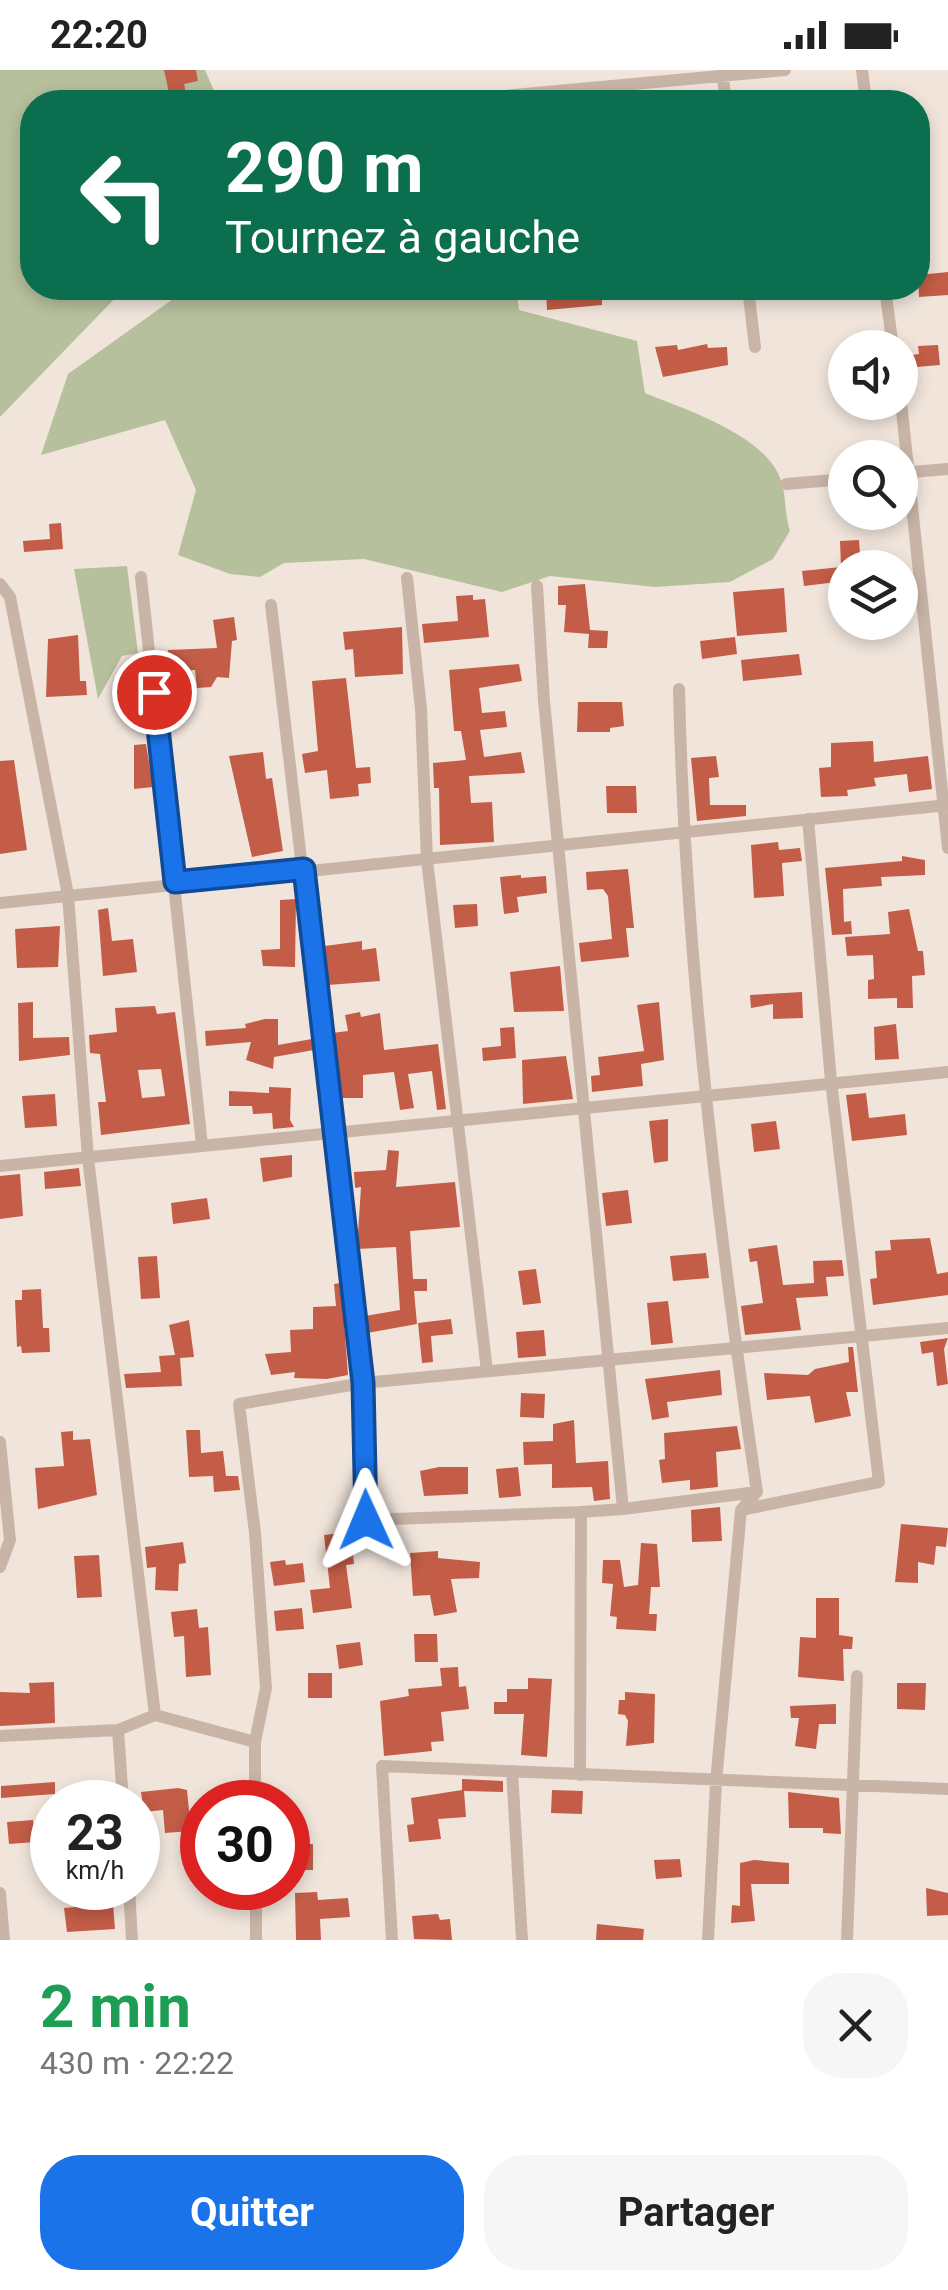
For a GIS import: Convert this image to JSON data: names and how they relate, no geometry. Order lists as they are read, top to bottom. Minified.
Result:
{"page":{"status":"22:20","turn":["290 m","Tournez à gauche"],"speed":"23 km/h","limit":"30","heading":["2 min","430 m · 22:22"],"buttons":["Quitter","Partager"]}}
